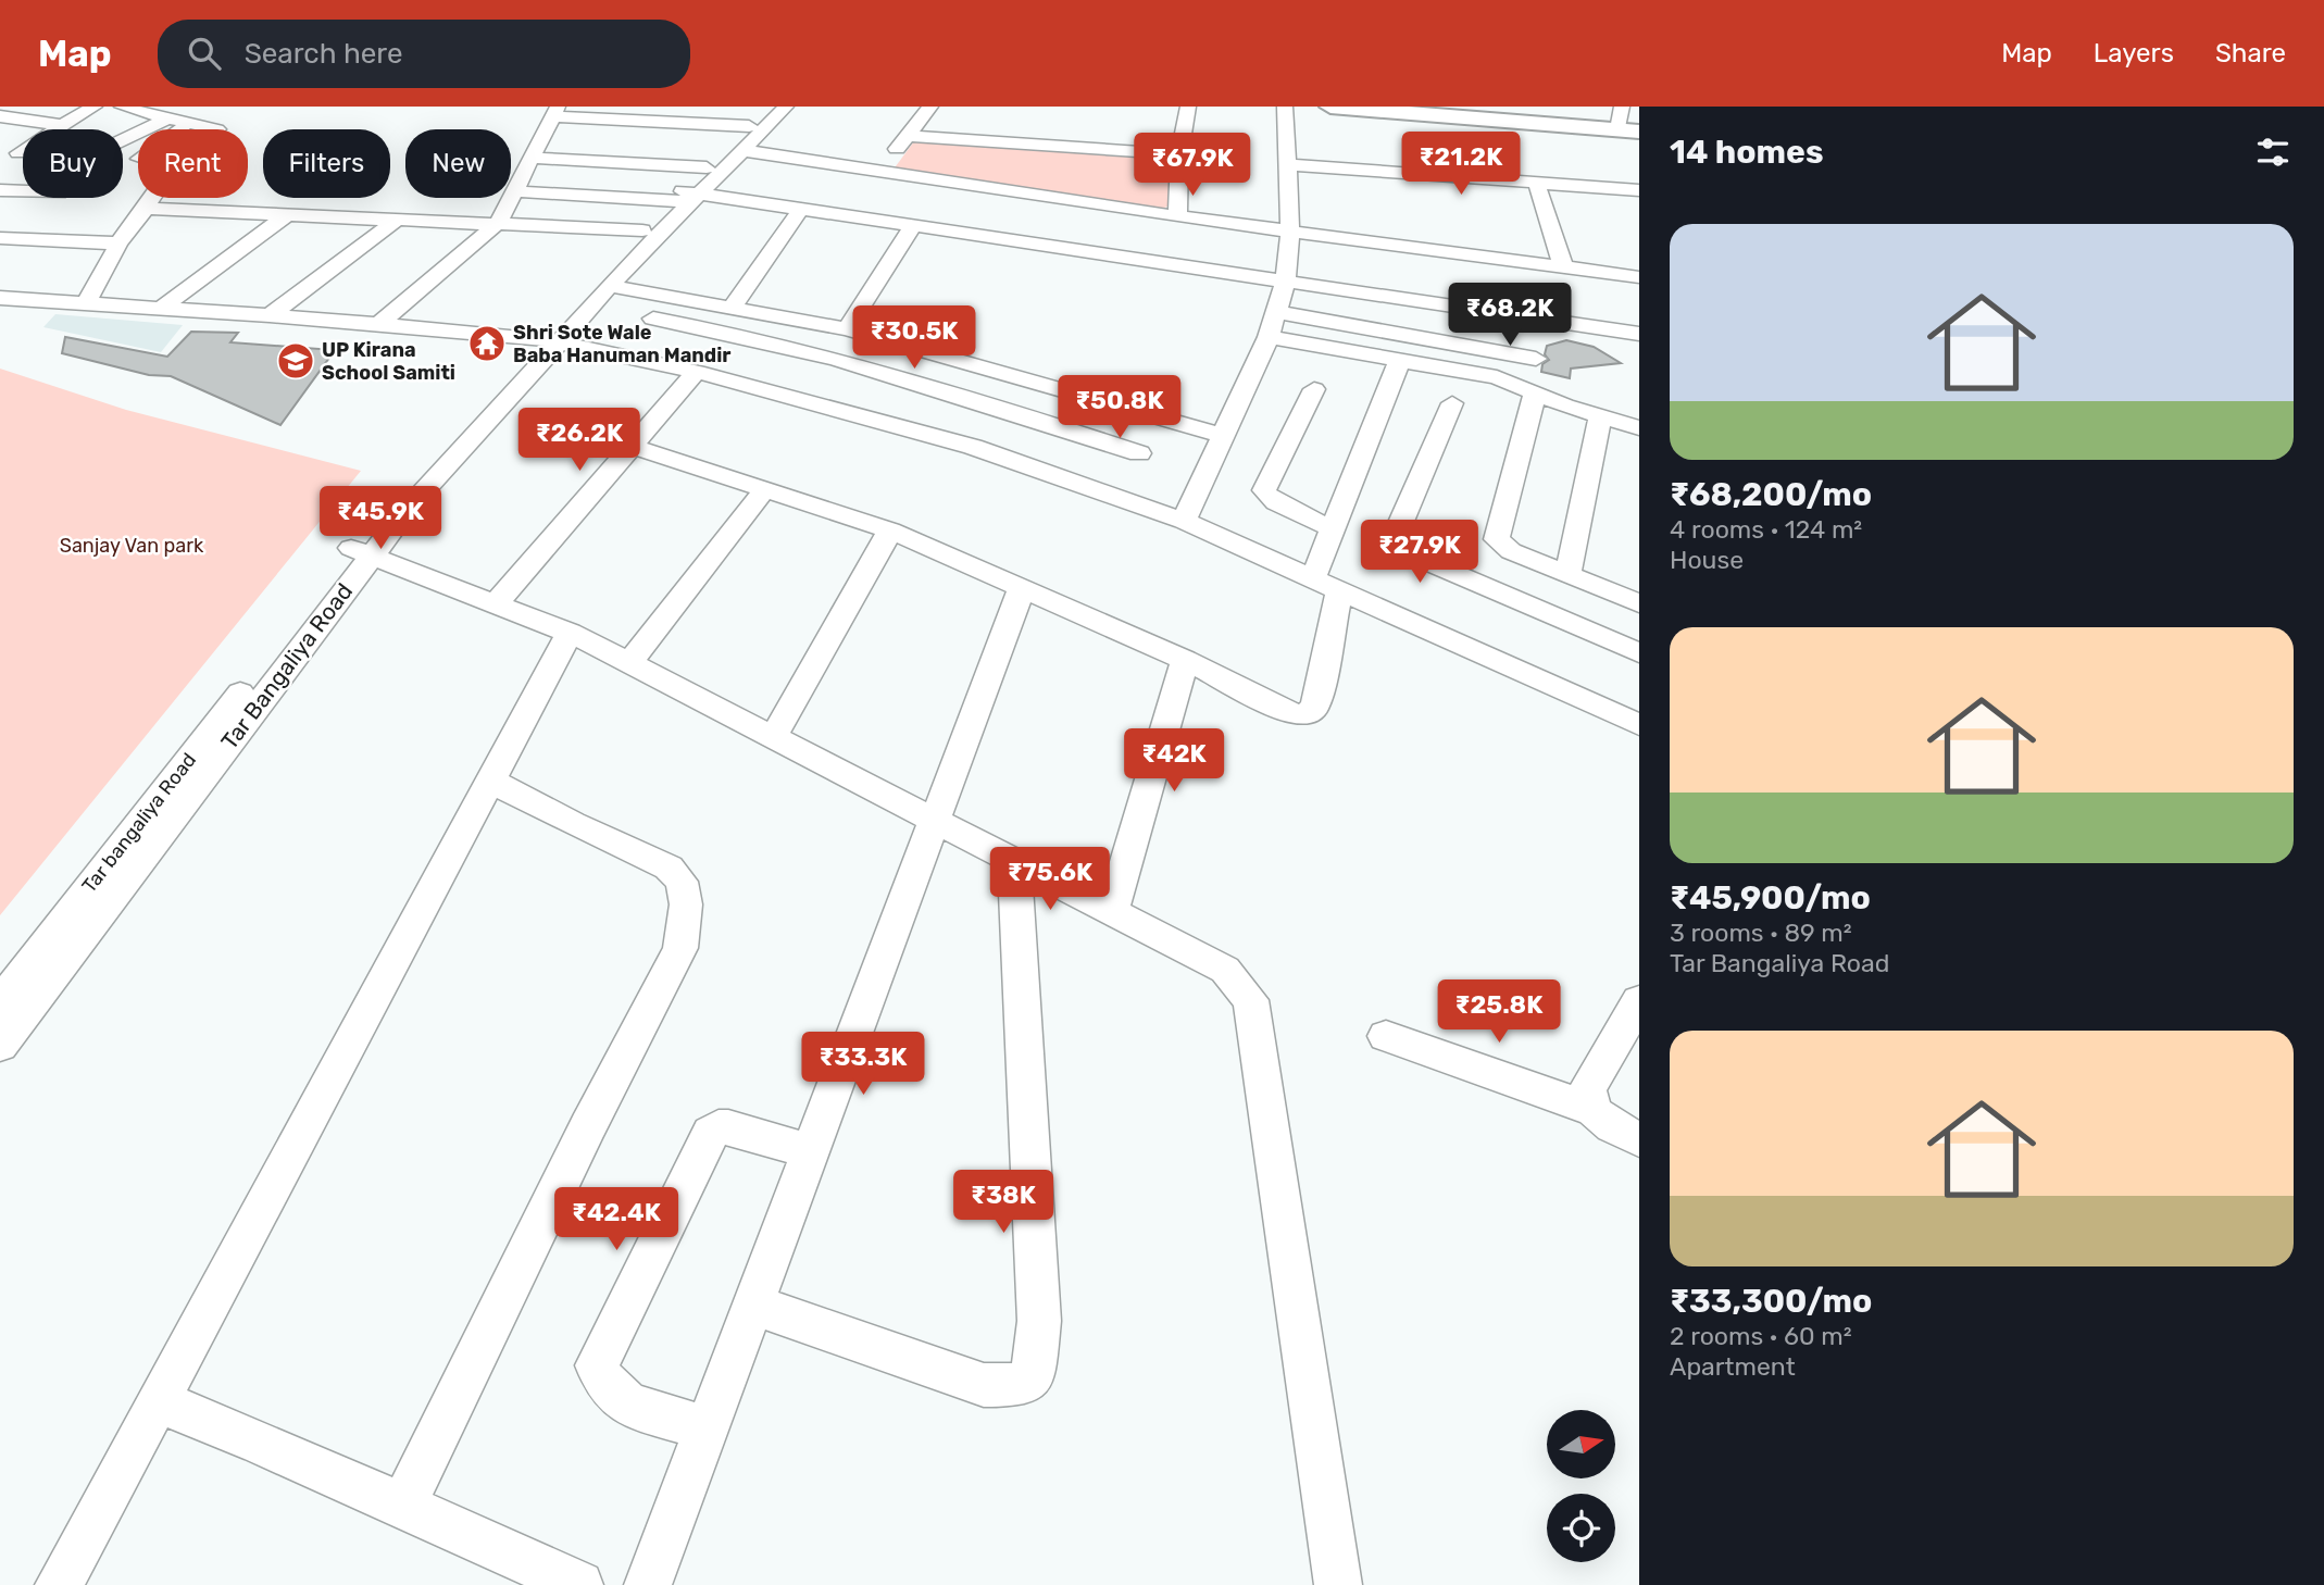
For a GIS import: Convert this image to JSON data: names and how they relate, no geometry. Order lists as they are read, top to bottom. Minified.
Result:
{"streets":{"street":["Tar Bangaliya Road"]},"parks":["Sanjay Van park"],"places":{"temple":["Shri Sote Wale Baba Hanuman Mandir"],"school or university":["UP Kirana School Samiti"]},"north":"right","page":{"header":"Map","search":"Search here","nav":["Map","Layers","Share"],"heading":"14 homes","chip":["Buy","Rent","Filters","New"],"price":["₹21.2K","₹67.9K","₹68.2K","₹30.5K","₹50.8K","₹26.2K","₹45.9K","₹27.9K","₹42K","₹75.6K","₹25.8K","₹33.3K","₹38K","₹42.4K"],"list":[{"name":"₹68,200/mo","note":"4 rooms · 124 m² · House"},{"name":"₹45,900/mo","note":"3 rooms · 89 m² · Tar Bangaliya Road"},{"name":"₹33,300/mo","note":"2 rooms · 60 m² · Apartment"}]}}
